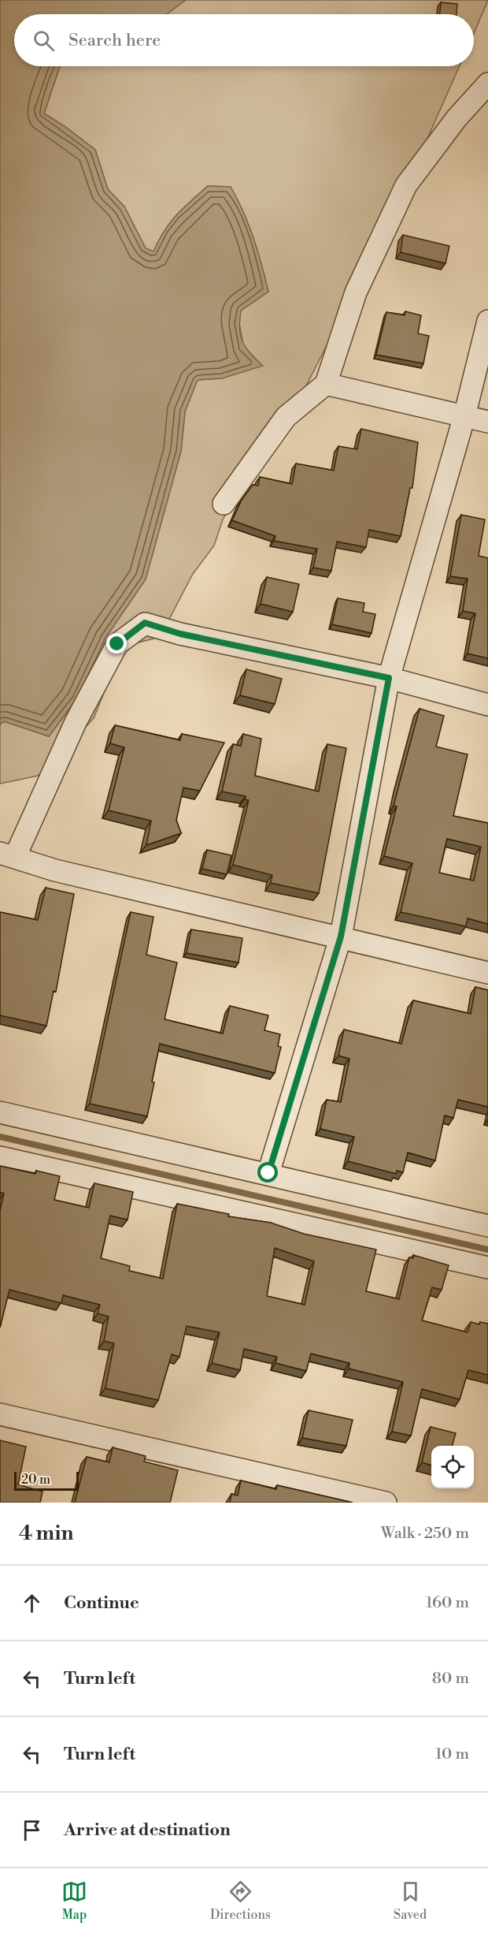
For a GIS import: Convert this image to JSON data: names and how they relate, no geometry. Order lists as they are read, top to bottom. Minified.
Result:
{"scale_bar":"20 m","page":{"search":"Search here","scale":"20 m","heading":["4 min","Walk · 250 m"],"list":[["Continue","160 m"],["Turn left","80 m"],["Turn left","10 m"],"Arrive at destination"],"nav":["Map","Directions","Saved"]}}
